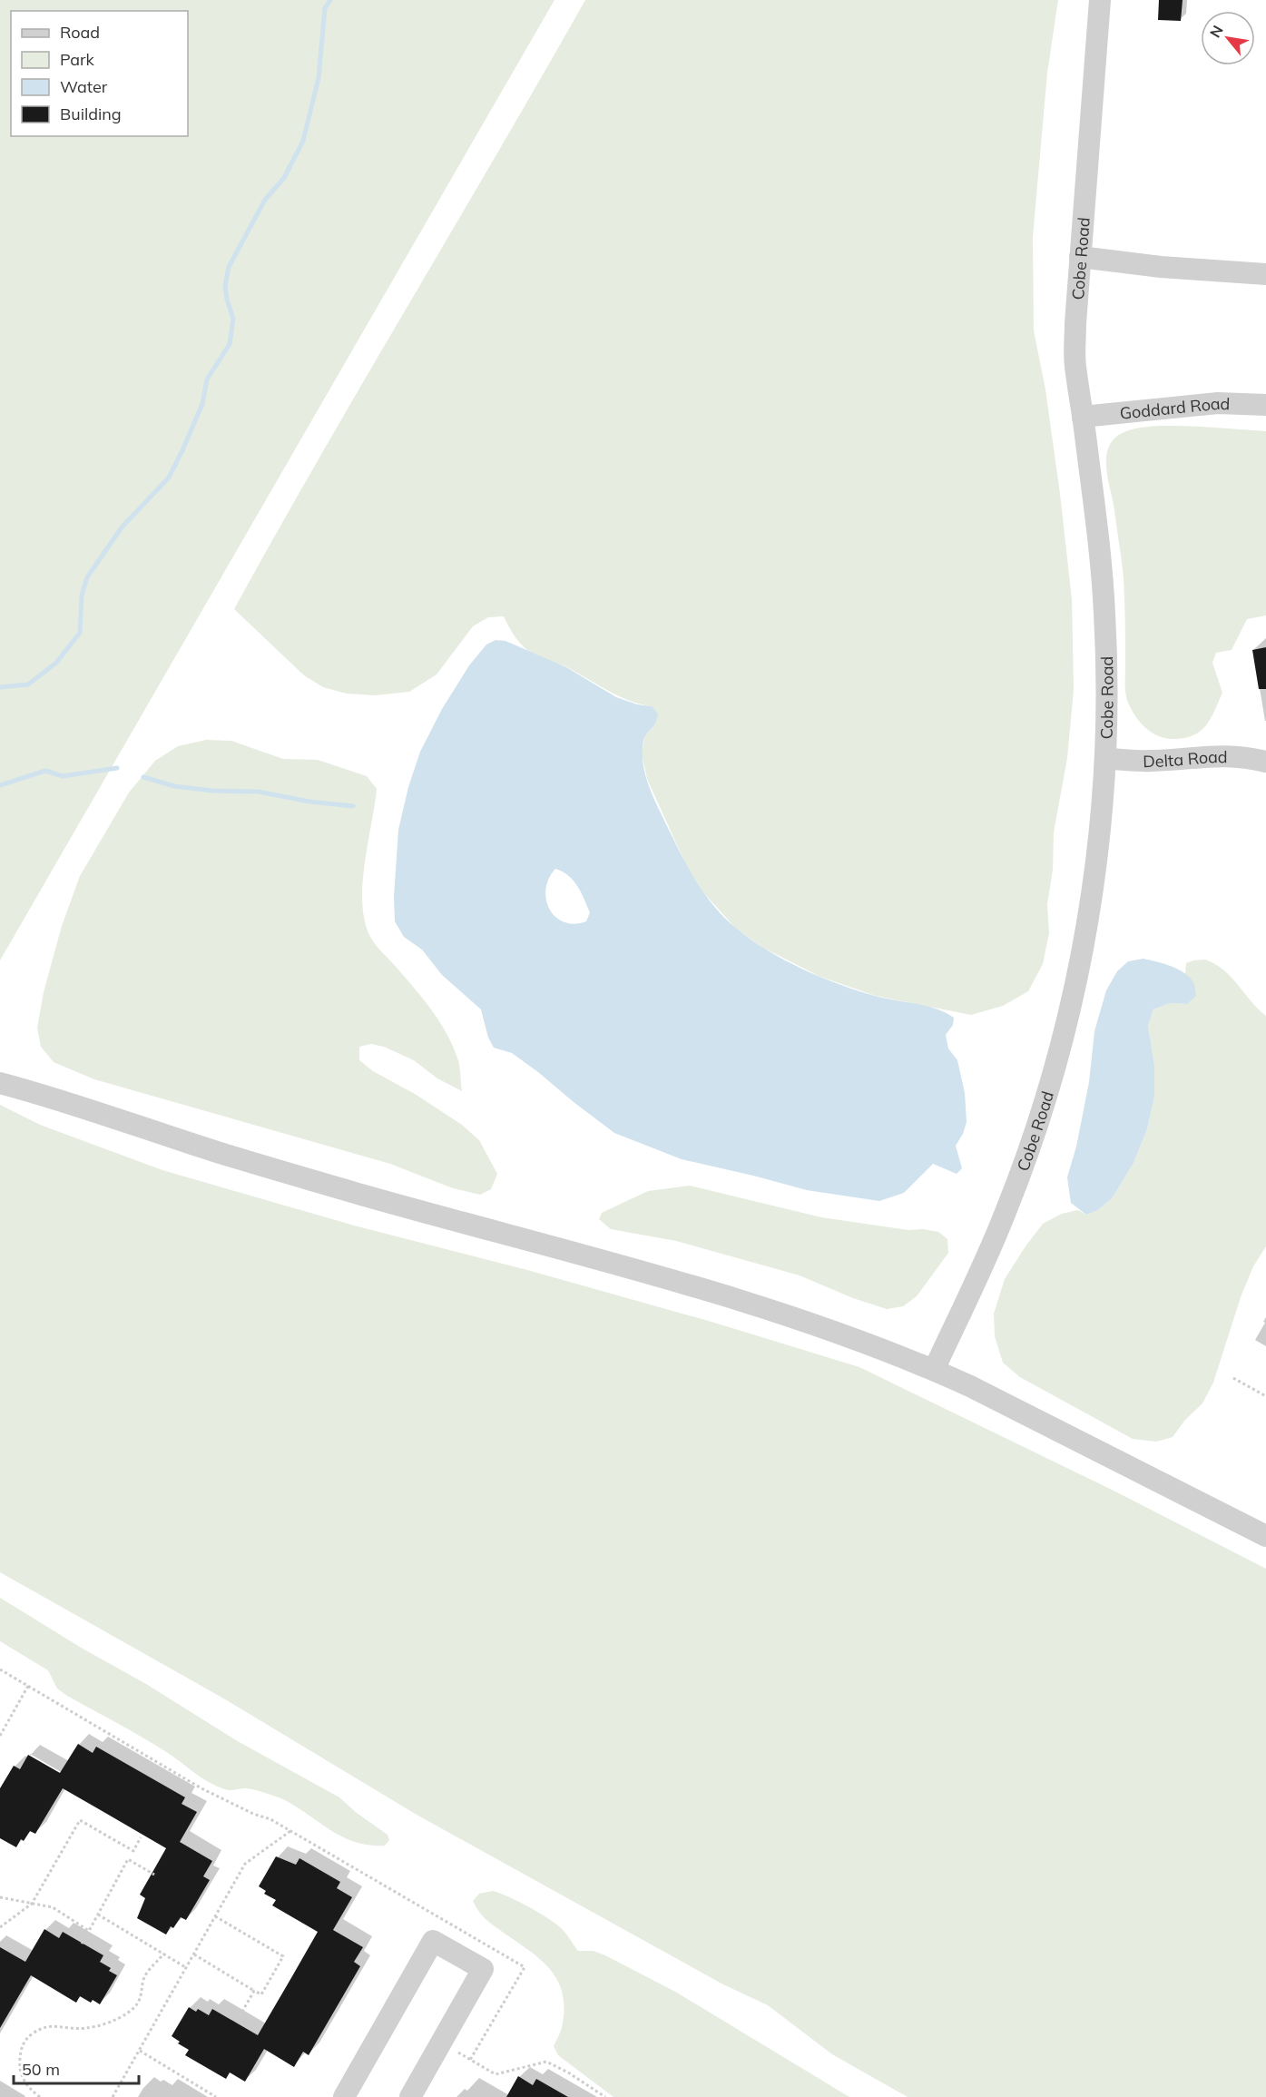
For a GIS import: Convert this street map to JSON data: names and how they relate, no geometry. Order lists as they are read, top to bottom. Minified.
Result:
{"streets":{"street":["Cobe Road","Goddard Road","Delta Road"]},"crossings":[["Cobe Road","Goddard Road"],["Cobe Road","Delta Road"]],"legend":["Road","Park","Water","Building"],"scale_bar":"50 m","north":"top left"}
